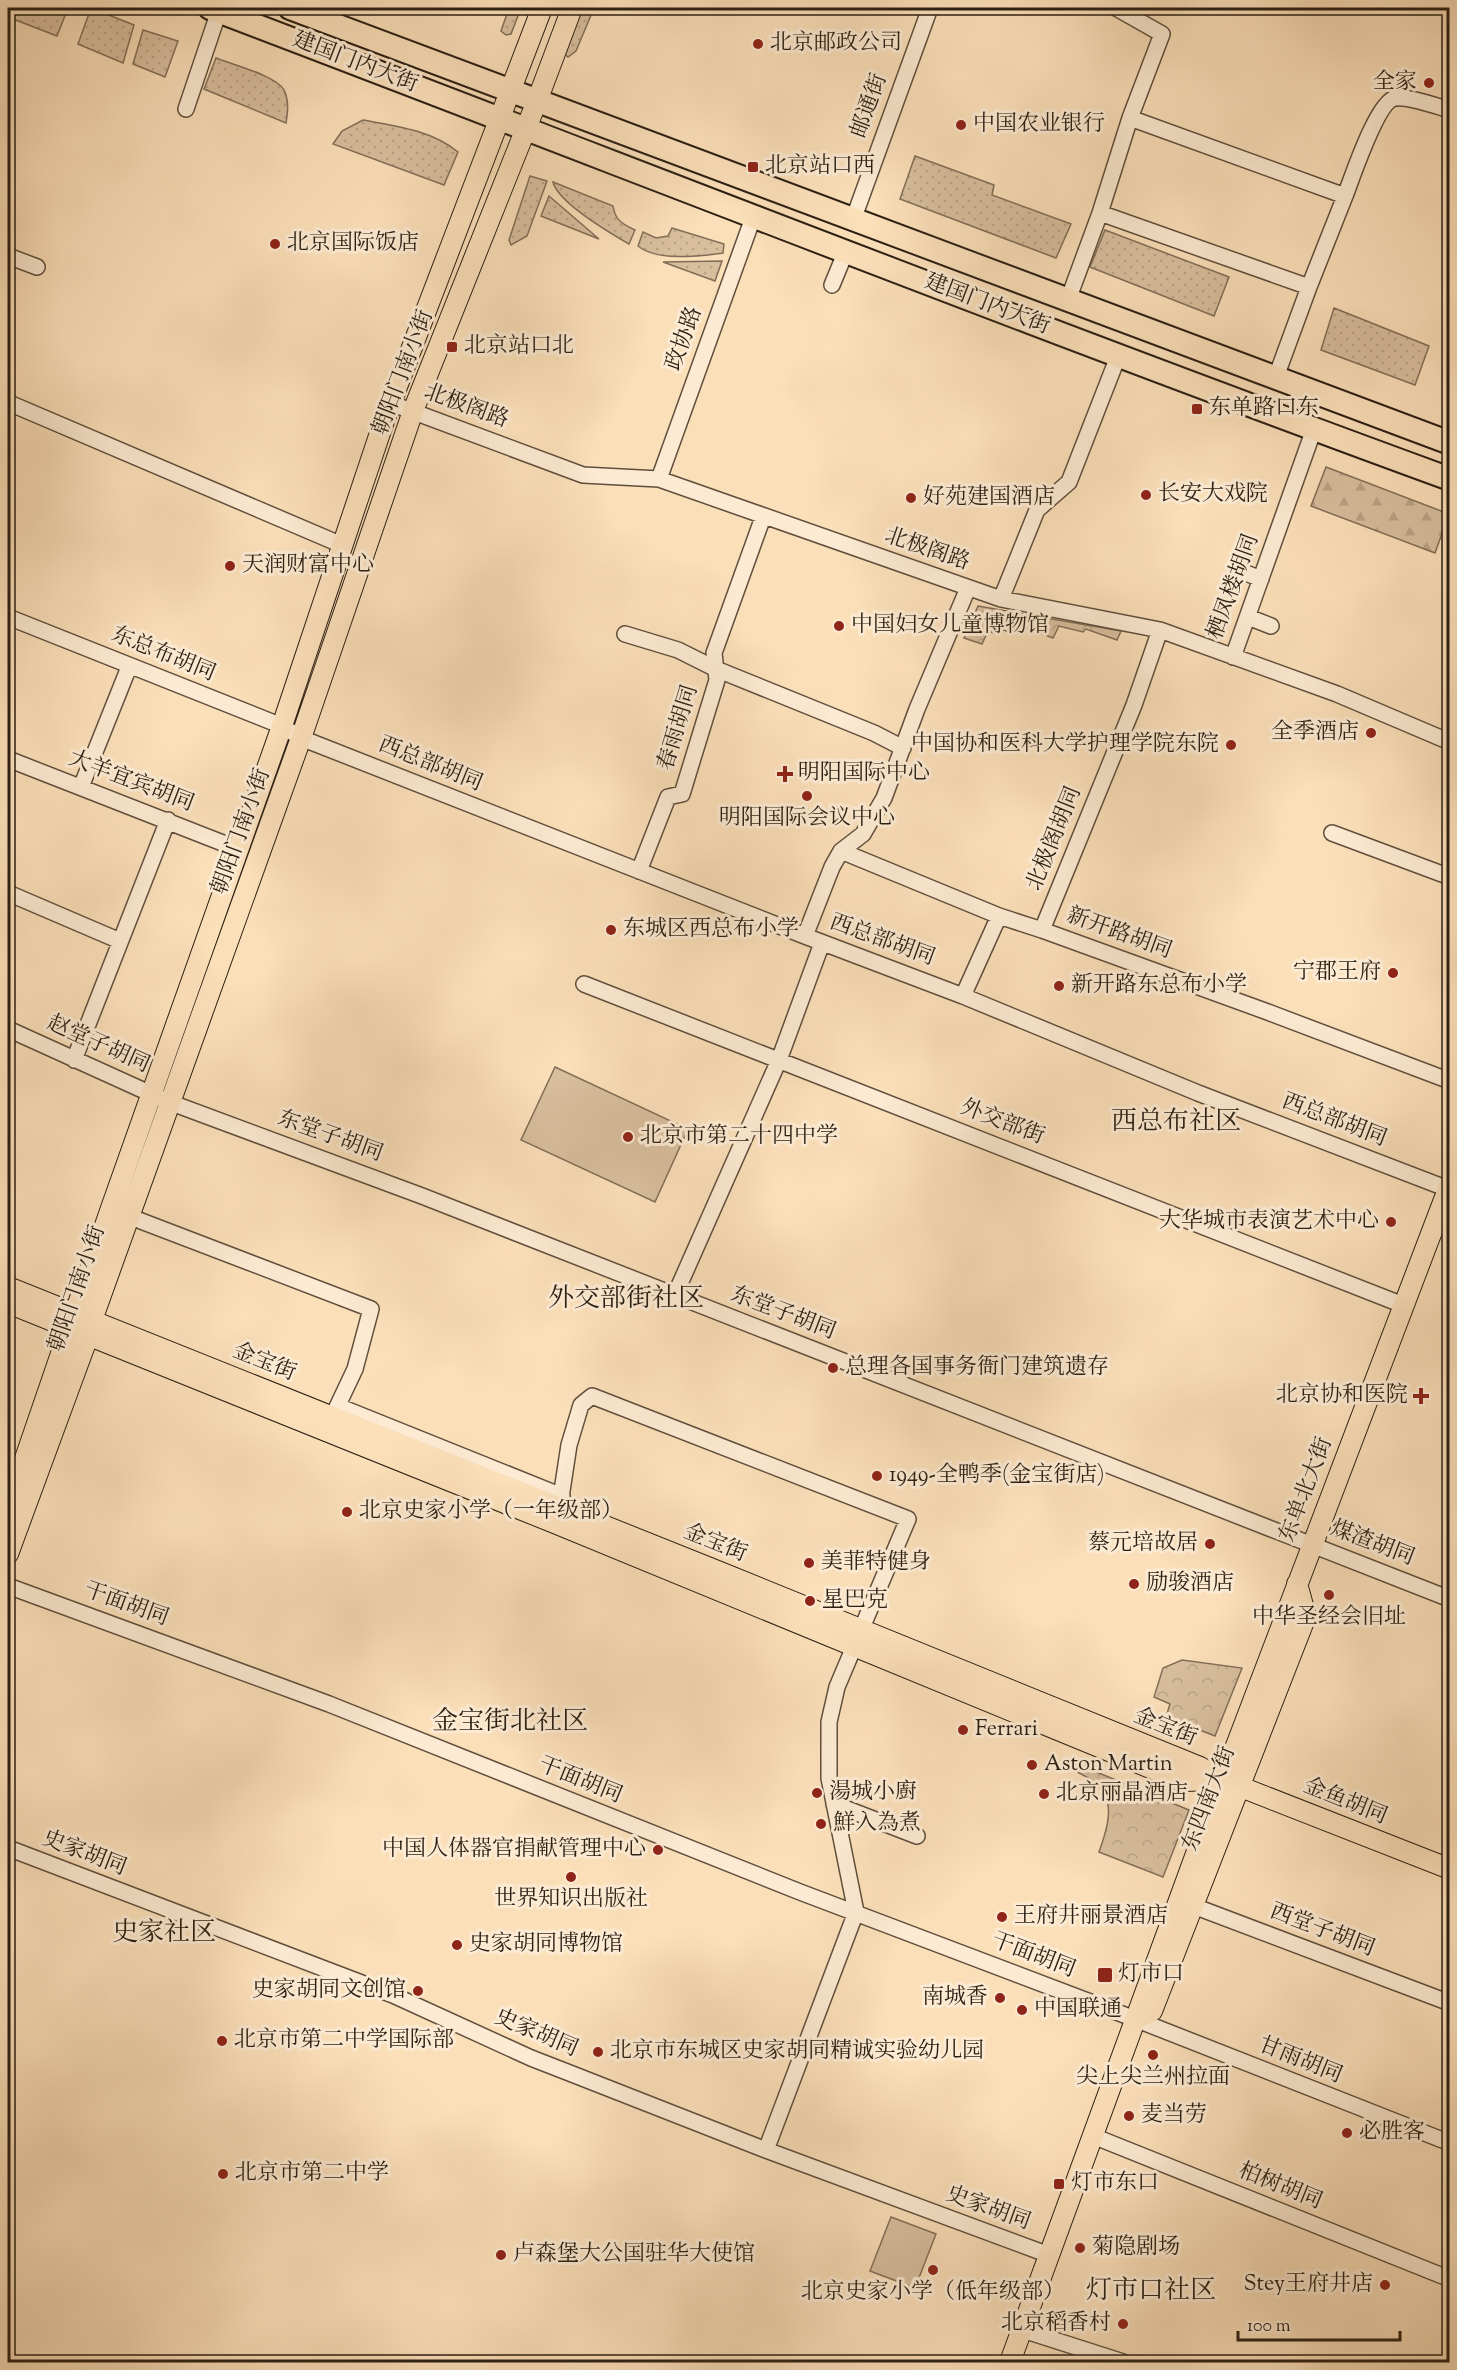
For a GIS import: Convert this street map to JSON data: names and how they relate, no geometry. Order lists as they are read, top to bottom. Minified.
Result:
{"streets":{"highway":["建国门内大街"],"main road":["朝阳门南小街","金宝街","东单北大街","东四南大街","金鱼胡同"],"street":["邮通街","政协路","北极阁路","栖凤楼胡同","东总布胡同","春雨胡同","西总部胡同","大羊宜宾胡同","北极阁胡同","新开路胡同","赵堂子胡同","外交部街","东堂子胡同","煤渣胡同","干面胡同","史家胡同","西堂子胡同","甘雨胡同","柏树胡同"]},"crossings":[["建国门内大街","邮通街"],["建国门内大街","政协路"],["建国门内大街","朝阳门南小街"],["建国门内大街","栖凤楼胡同"],["政协路","北极阁路"],["朝阳门南小街","北极阁路"],["朝阳门南小街","东总布胡同"],["朝阳门南小街","西总部胡同"],["朝阳门南小街","大羊宜宾胡同"],["朝阳门南小街","赵堂子胡同"],["朝阳门南小街","东堂子胡同"],["朝阳门南小街","金宝街"],["北极阁路","栖凤楼胡同"],["北极阁路","春雨胡同"],["北极阁路","北极阁胡同"],["东总布胡同","西总部胡同"],["春雨胡同","西总部胡同"],["西总部胡同","东单北大街"],["北极阁胡同","新开路胡同"],["赵堂子胡同","东堂子胡同"],["外交部街","东单北大街"],["东堂子胡同","东单北大街"],["东堂子胡同","煤渣胡同"],["金宝街","东单北大街"],["金宝街","东四南大街"],["金宝街","金鱼胡同"],["东单北大街","煤渣胡同"],["东单北大街","东四南大街"],["东单北大街","金鱼胡同"],["干面胡同","东四南大街"],["干面胡同","甘雨胡同"],["东四南大街","金鱼胡同"],["东四南大街","史家胡同"],["东四南大街","西堂子胡同"],["东四南大街","甘雨胡同"],["东四南大街","柏树胡同"]],"districts":["西总布社区","外交部街社区","金宝街北社区","史家社区","灯市口社区"],"places":{"other":["北京邮政公司","全家","中国农业银行","北京国际饭店","长安大戏院","好苑建国酒店","天润财富中心","中国妇女儿童博物馆","全季酒店","中国协和医科大学护理学院东院","明阳国际会议中心","东城区西总布小学","宁郡王府","新开路东总布小学","北京市第二十四中学","大华城市表演艺术中心","总理各国事务衙门建筑遗存","1949-全鸭季(金宝街店)","北京史家小学（一年级部）","蔡元培故居","美菲特健身","励骏酒店","中华圣经会旧址","星巴克","Ferrari","Aston Martin","湯城小廚","北京丽晶酒店","鮮入為煮","中国人体器官捐献管理中心","世界知识出版社","王府井丽景酒店","史家胡同博物馆","史家胡同文创馆","南城香","中国联通","北京市第二中学国际部","北京市东城区史家胡同精诚实验幼儿园","尖上尖兰州拉面","麦当劳","必胜客","北京市第二中学","菊隐剧场","卢森堡大公国驻华大使馆","北京史家小学（低年级部）","Stey王府井店","北京稻香村"],"transit":["北京站口西","北京站口北","东单路口东","灯市口","灯市东口"],"health":["明阳国际中心","北京协和医院"]},"scale_bar":"100 m"}
